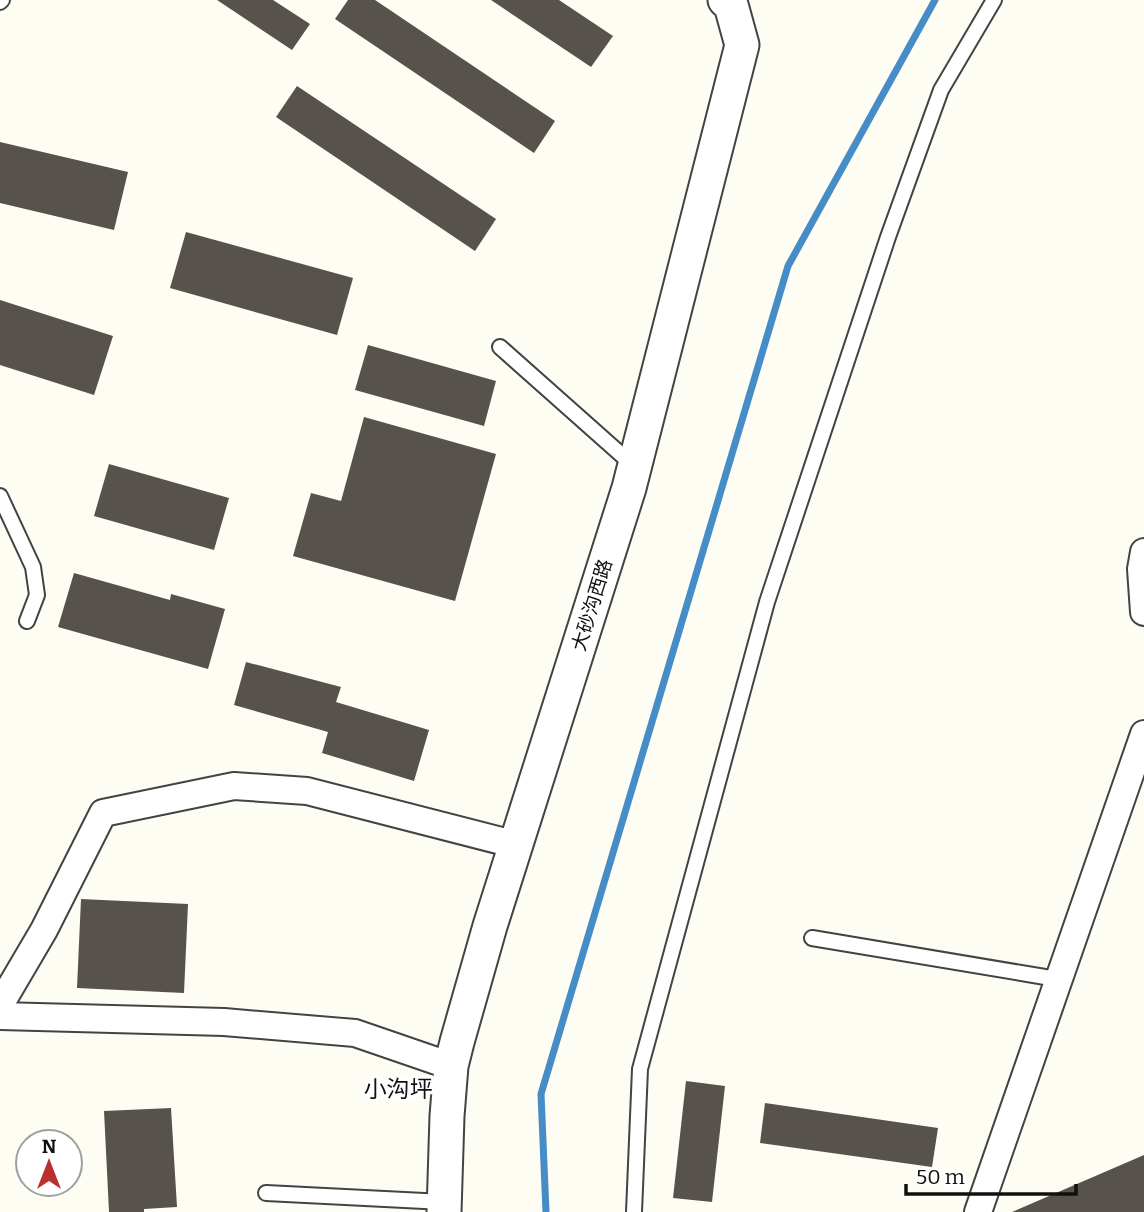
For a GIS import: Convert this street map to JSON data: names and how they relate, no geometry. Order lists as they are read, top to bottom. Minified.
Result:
{"streets":{"street":["大砂沟西路"]},"districts":["小沟坪"],"scale_bar":"50 m","north":"top"}
